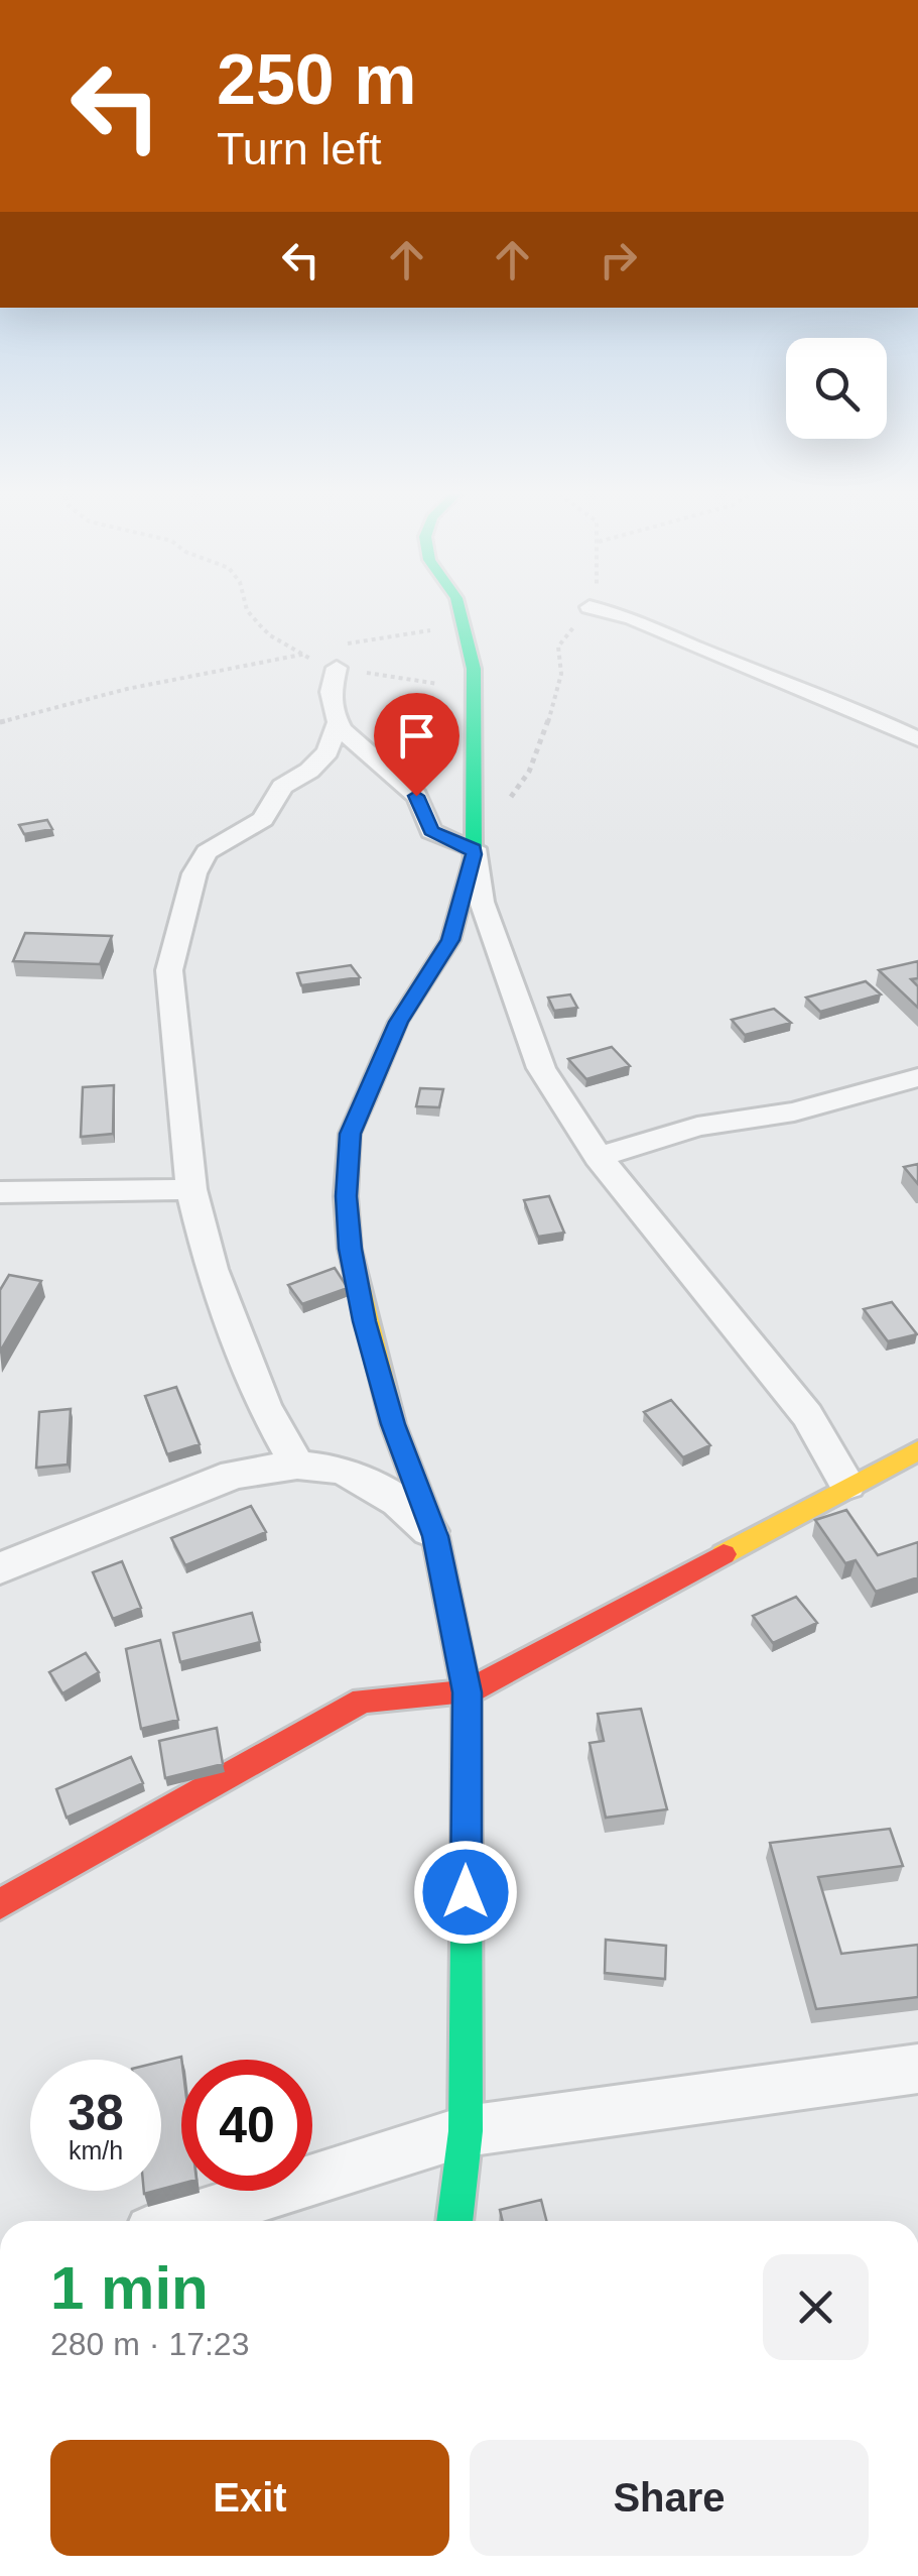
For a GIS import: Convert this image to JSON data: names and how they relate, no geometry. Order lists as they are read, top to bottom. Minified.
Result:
{"page":{"turn":["250 m","Turn left"],"speed":"38 km/h","limit":"40","heading":["1 min","280 m · 17:23"],"buttons":["Exit","Share"]}}
